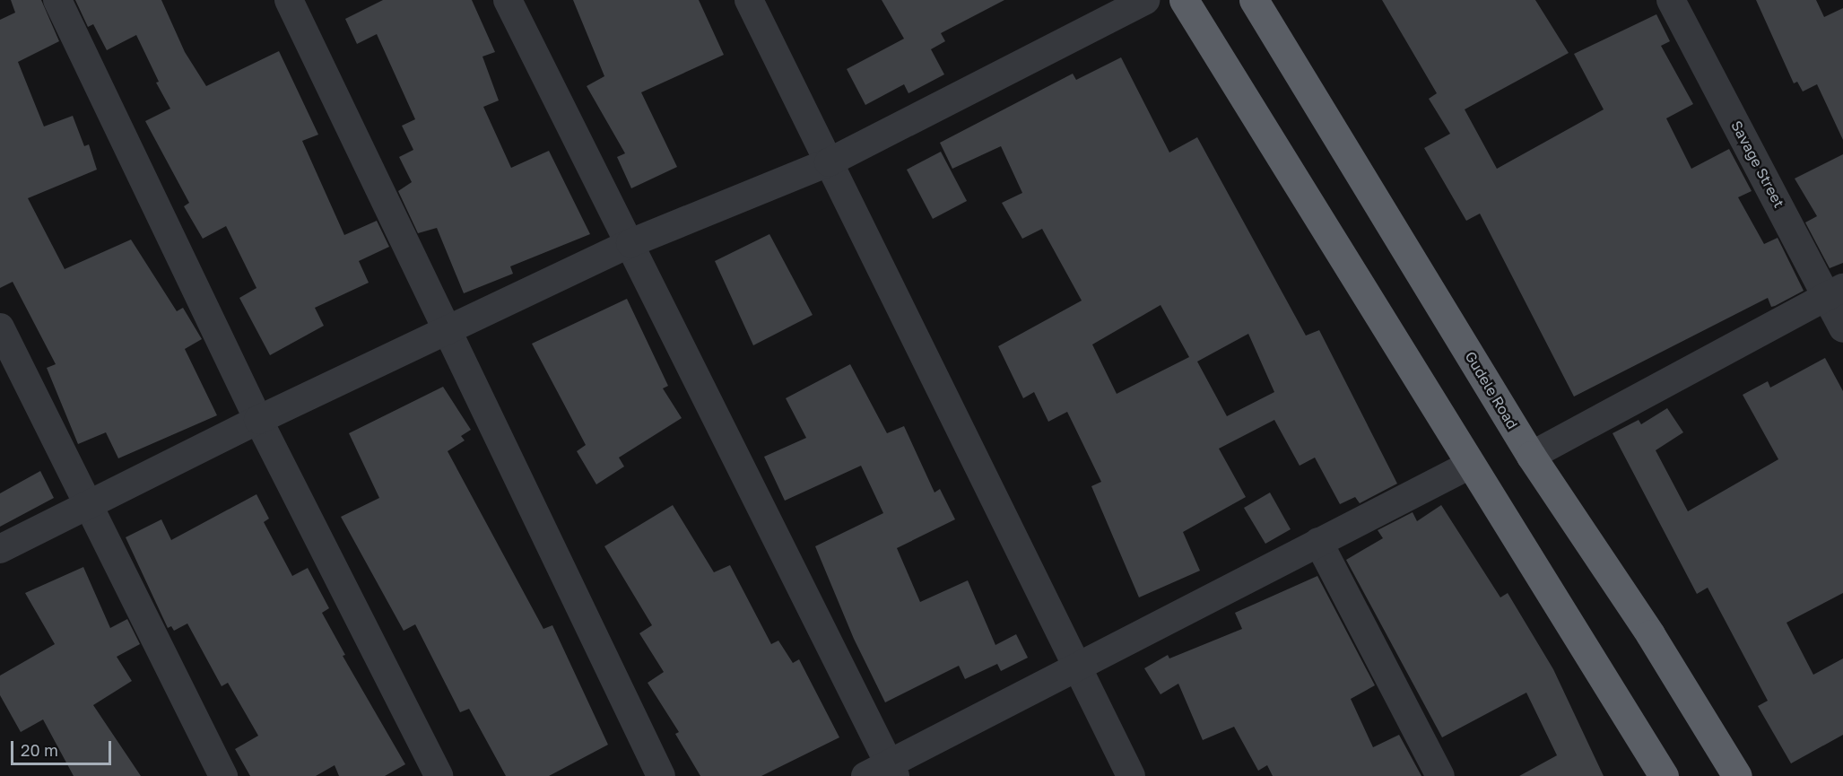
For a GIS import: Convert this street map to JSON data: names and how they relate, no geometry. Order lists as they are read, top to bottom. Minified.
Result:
{"streets":{"highway":["Gudele Road"],"street":["Savage Street"]},"scale_bar":"20 m"}
